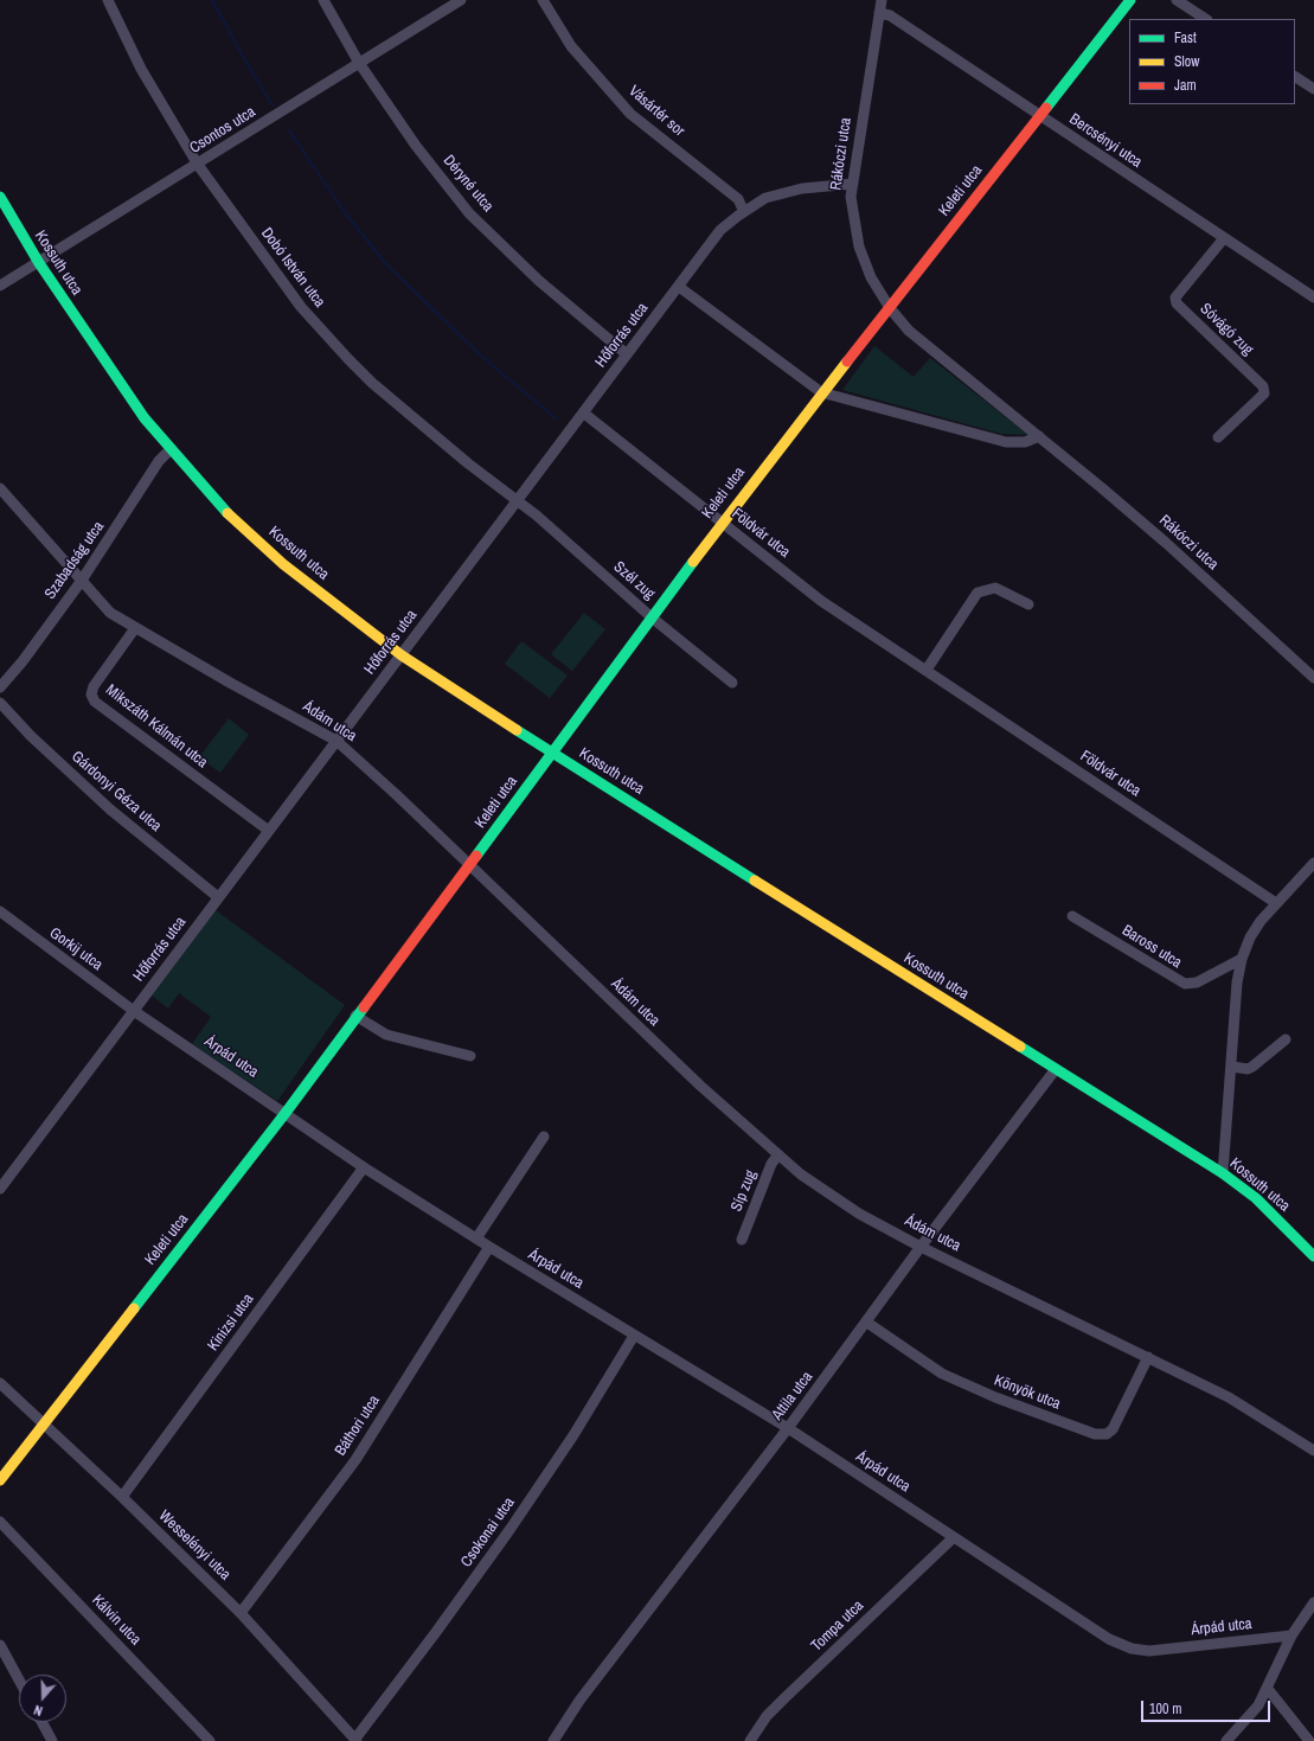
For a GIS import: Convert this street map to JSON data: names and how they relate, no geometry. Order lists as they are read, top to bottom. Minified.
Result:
{"streets":{"street":["Vásártér sor","Csontos utca","Bercsényi utca","Rákóczi utca","Déryné utca","Keleti utca","Kossuth utca","Dobó István utca","Sóvágó zug","Hőforrás utca","Földvár utca","Szabadság utca","Szél zug","Ádám utca","Mikszáth Kálmán utca","Gárdonyi Géza utca","Baross utca","Gorkij utca","Árpád utca","Síp zug","Kinizsi utca","Könyök utca","Attila utca","Báthori utca","Csokonai utca","Wesselényi utca","Kálvin utca","Tompa utca"]},"crossings":[["Vásártér sor","Hőforrás utca"],["Csontos utca","Déryné utca"],["Csontos utca","Kossuth utca"],["Csontos utca","Dobó István utca"],["Bercsényi utca","Rákóczi utca"],["Bercsényi utca","Keleti utca"],["Bercsényi utca","Sóvágó zug"],["Rákóczi utca","Keleti utca"],["Rákóczi utca","Hőforrás utca"],["Déryné utca","Hőforrás utca"],["Keleti utca","Kossuth utca"],["Keleti utca","Földvár utca"],["Keleti utca","Szél zug"],["Keleti utca","Ádám utca"],["Keleti utca","Árpád utca"],["Keleti utca","Wesselényi utca"],["Kossuth utca","Hőforrás utca"],["Kossuth utca","Szabadság utca"],["Kossuth utca","Attila utca"],["Dobó István utca","Hőforrás utca"],["Dobó István utca","Szél zug"],["Hőforrás utca","Földvár utca"],["Hőforrás utca","Szél zug"],["Hőforrás utca","Ádám utca"],["Hőforrás utca","Mikszáth Kálmán utca"],["Hőforrás utca","Gárdonyi Géza utca"],["Hőforrás utca","Gorkij utca"],["Hőforrás utca","Árpád utca"],["Szabadság utca","Ádám utca"],["Ádám utca","Mikszáth Kálmán utca"],["Ádám utca","Síp zug"],["Ádám utca","Könyök utca"],["Ádám utca","Attila utca"],["Gorkij utca","Árpád utca"],["Árpád utca","Kinizsi utca"],["Árpád utca","Attila utca"],["Árpád utca","Báthori utca"],["Árpád utca","Csokonai utca"],["Árpád utca","Tompa utca"],["Kinizsi utca","Wesselényi utca"],["Könyök utca","Attila utca"],["Báthori utca","Wesselényi utca"],["Csokonai utca","Wesselényi utca"]],"legend":["Fast","Slow","Jam"],"scale_bar":"100 m","north":"bottom"}
